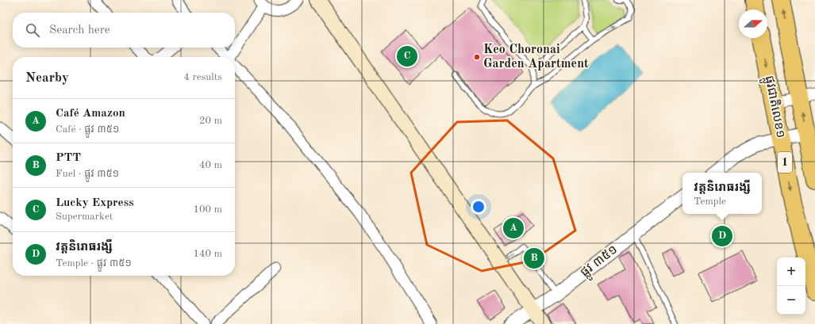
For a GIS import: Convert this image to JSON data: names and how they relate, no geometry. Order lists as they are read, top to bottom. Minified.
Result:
{"streets":{"highway":["ផ្លូវជាតិលេខ១","1"],"street":["ផ្លូវ ៣៥១"]},"places":["Keo Choronai Garden Apartment"],"north":"right","page":{"search":"Search here","pins":["C","A","D","B"],"heading":["Nearby","4 results"],"list":[{"mark":"A","name":"Café Amazon","note":"Café · ផ្លូវ ៣៥១","value":"20 m"},{"mark":"B","name":"PTT","note":"Fuel · ផ្លូវ ៣៥១","value":"40 m"},{"mark":"C","name":"Lucky Express","note":"Supermarket","value":"100 m"},{"mark":"D","name":"វត្តនិរោធរង្សី","note":"Temple · ផ្លូវ ៣៥១","value":"140 m"}],"popup":["វត្តនិរោធរង្សី","Temple"],"map_buttons":["+","−"]}}
